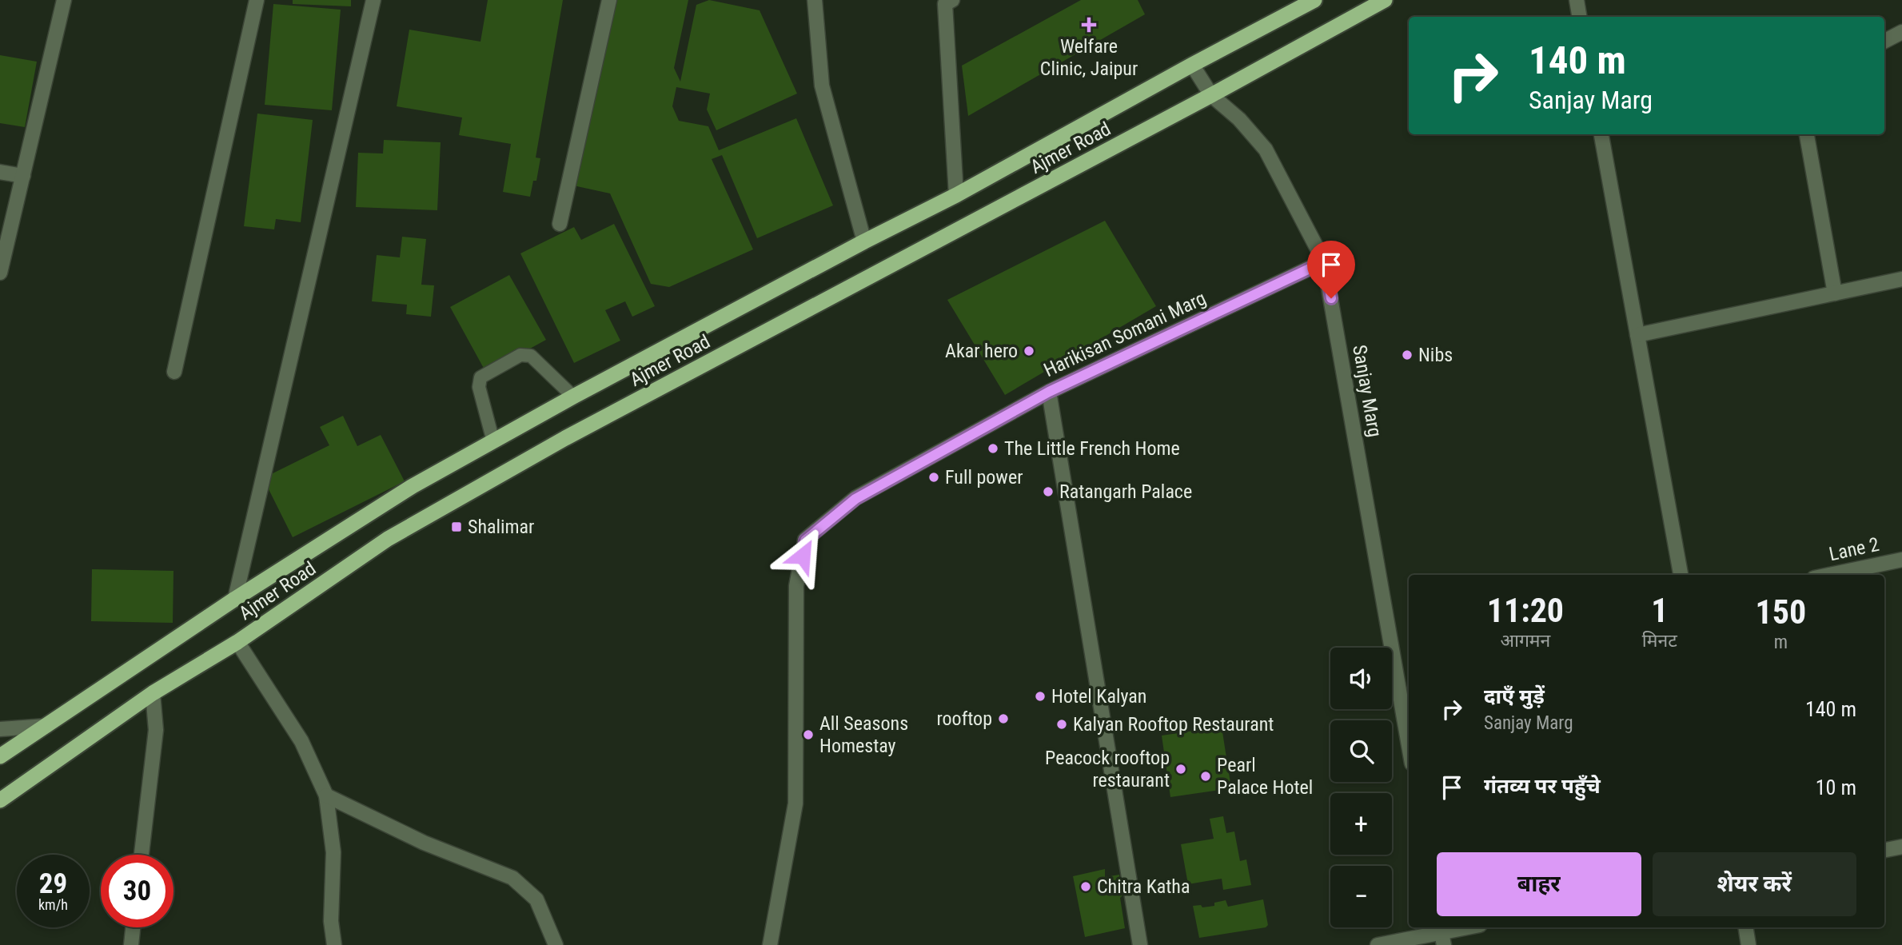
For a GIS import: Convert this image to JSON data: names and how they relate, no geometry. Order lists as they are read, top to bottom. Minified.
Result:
{"streets":{"highway":["Ajmer Road"],"street":["Harikisan Somani Marg","Sanjay Marg","Lane 2"]},"crossings":[["Ajmer Road","Sanjay Marg"],["Harikisan Somani Marg","Sanjay Marg"]],"places":{"health":["Welfare Clinic, Jaipur"],"other":["Akar hero","Nibs","The Little French Home","Full power","Ratangarh Palace","Hotel Kalyan","rooftop","Kalyan Rooftop Restaurant","All Seasons Homestay","Peacock rooftop restaurant","Pearl Palace Hotel","Chitra Katha"],"transit":["Shalimar"]},"page":{"turn":["140 m","Sanjay Marg"],"eta":["11:20","आगमन","1","मिनट","150","m"],"map_buttons":["+","−"],"list":[{"name":"दाएँ मुड़ें","note":"Sanjay Marg","value":"140 m"},{"name":"गंतव्य पर पहुँचे","value":"10 m"}],"buttons":["बाहर","शेयर करें"],"speed":"29 km/h","limit":"30"}}
